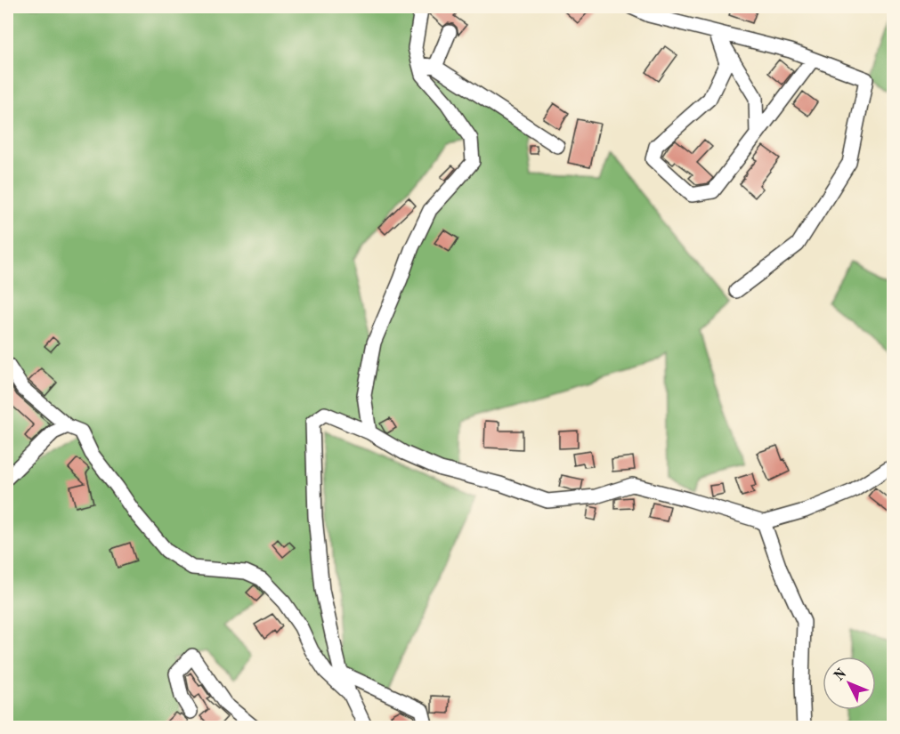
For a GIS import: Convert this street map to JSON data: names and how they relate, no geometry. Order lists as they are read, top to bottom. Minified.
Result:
{"north":"top left"}
